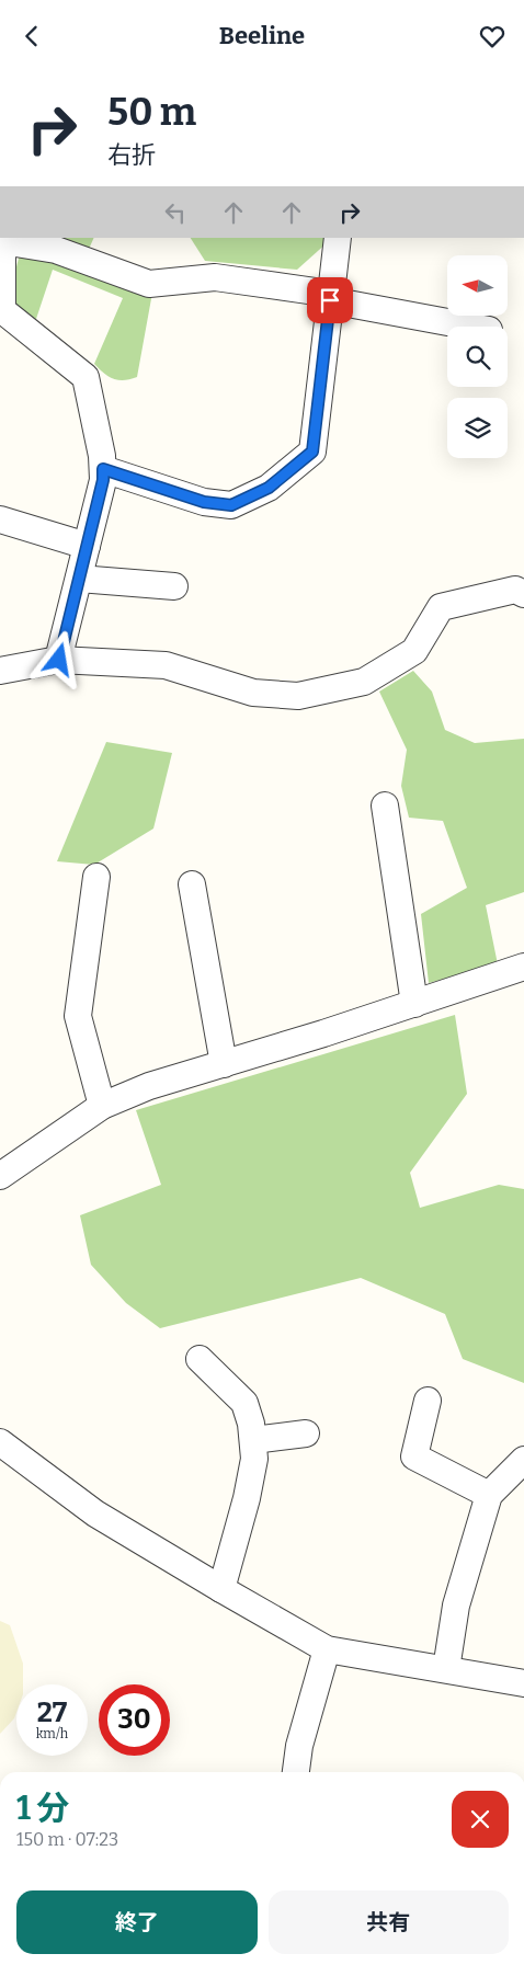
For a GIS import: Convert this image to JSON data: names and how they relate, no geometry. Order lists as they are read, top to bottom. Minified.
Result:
{"north":"left","page":{"header":"Beeline","turn":["50 m","右折"],"speed":"27 km/h","limit":"30","heading":["1 分","150 m · 07:23"],"buttons":["終了","共有"]}}
